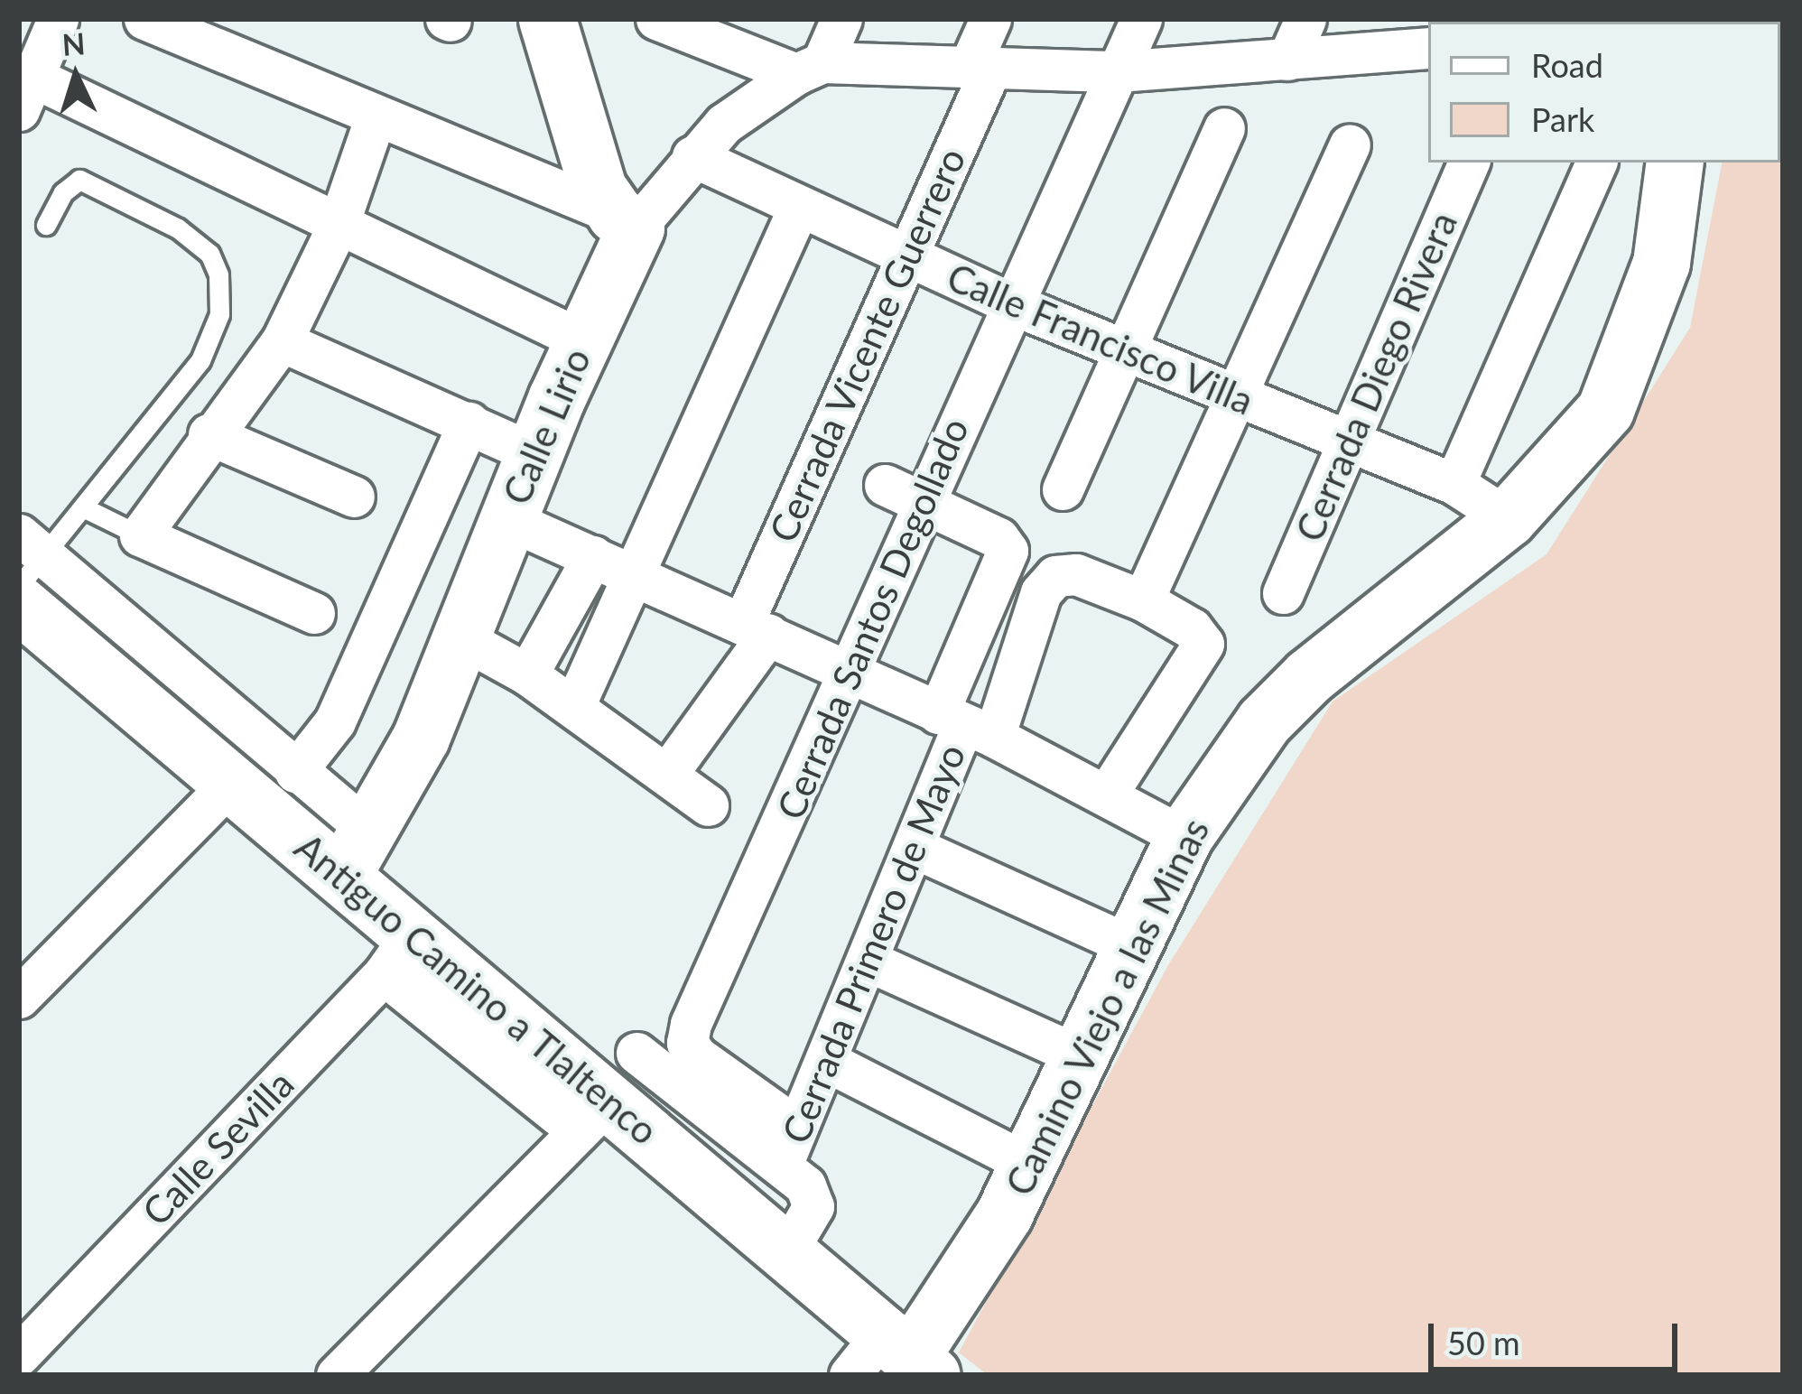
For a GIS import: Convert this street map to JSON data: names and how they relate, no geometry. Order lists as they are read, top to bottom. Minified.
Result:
{"streets":{"street":["Calle Francisco Villa","Cerrada Vicente Guerrero","Cerrada Diego Rivera","Calle Lirio","Cerrada Santos Degollado","Cerrada Primero de Mayo","Antiguo Camino a Tlaltenco","Camino Viejo a las Minas","Calle Sevilla"]},"crossings":[["Calle Francisco Villa","Cerrada Vicente Guerrero"],["Calle Francisco Villa","Cerrada Diego Rivera"],["Calle Francisco Villa","Calle Lirio"],["Calle Francisco Villa","Cerrada Santos Degollado"],["Calle Francisco Villa","Camino Viejo a las Minas"],["Calle Lirio","Antiguo Camino a Tlaltenco"],["Cerrada Santos Degollado","Cerrada Primero de Mayo"],["Antiguo Camino a Tlaltenco","Camino Viejo a las Minas"],["Antiguo Camino a Tlaltenco","Calle Sevilla"]],"legend":["Road","Park"],"scale_bar":"50 m","north":"top"}
